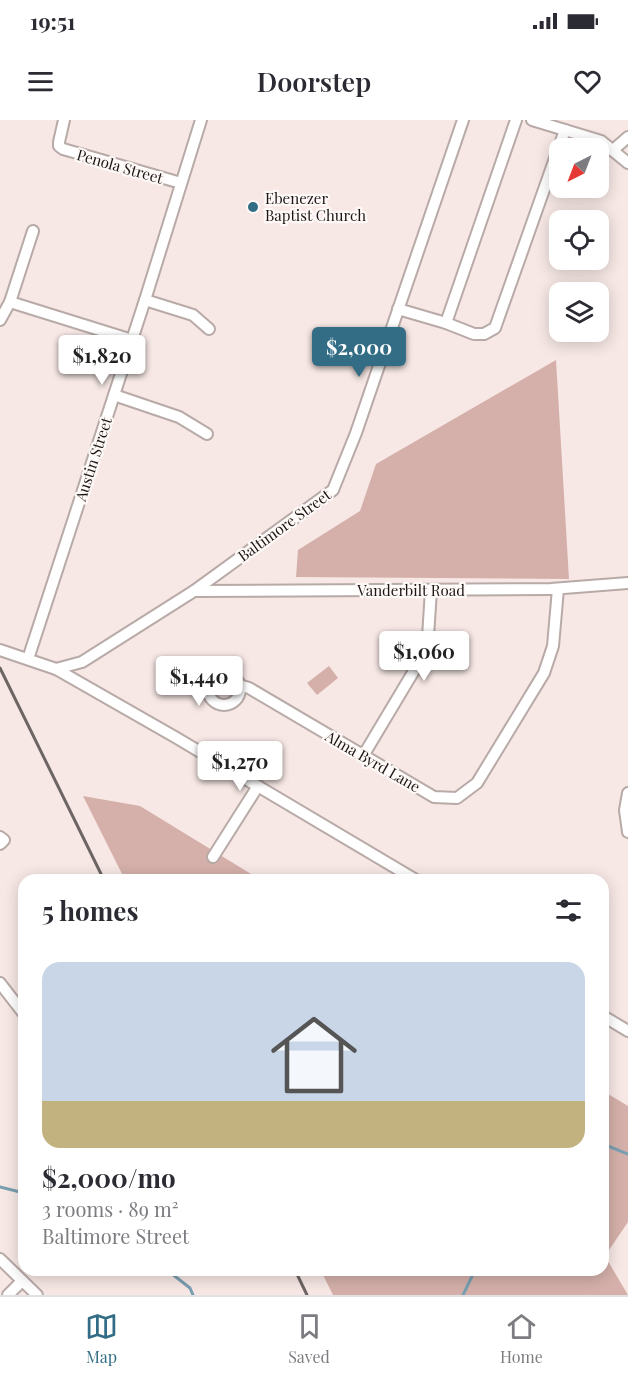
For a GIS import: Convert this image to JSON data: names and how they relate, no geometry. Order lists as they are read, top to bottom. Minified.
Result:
{"streets":{"street":["Penola Street","Austin Street","Baltimore Street","Vanderbilt Road","Alma Byrd Lane"]},"crossings":[["Penola Street","Austin Street"],["Baltimore Street","Vanderbilt Road"],["Vanderbilt Road","Alma Byrd Lane"]],"places":["Ebenezer Baptist Church"],"north":"bottom left","page":{"status":"19:51","header":"Doorstep","price":["$2,000","$1,820","$1,060","$1,440","$1,270"],"heading":"5 homes","list":[{"name":"$2,000/mo","note":"3 rooms · 89 m² · Baltimore Street"}],"tabs":["Map","Saved","Home"]}}
